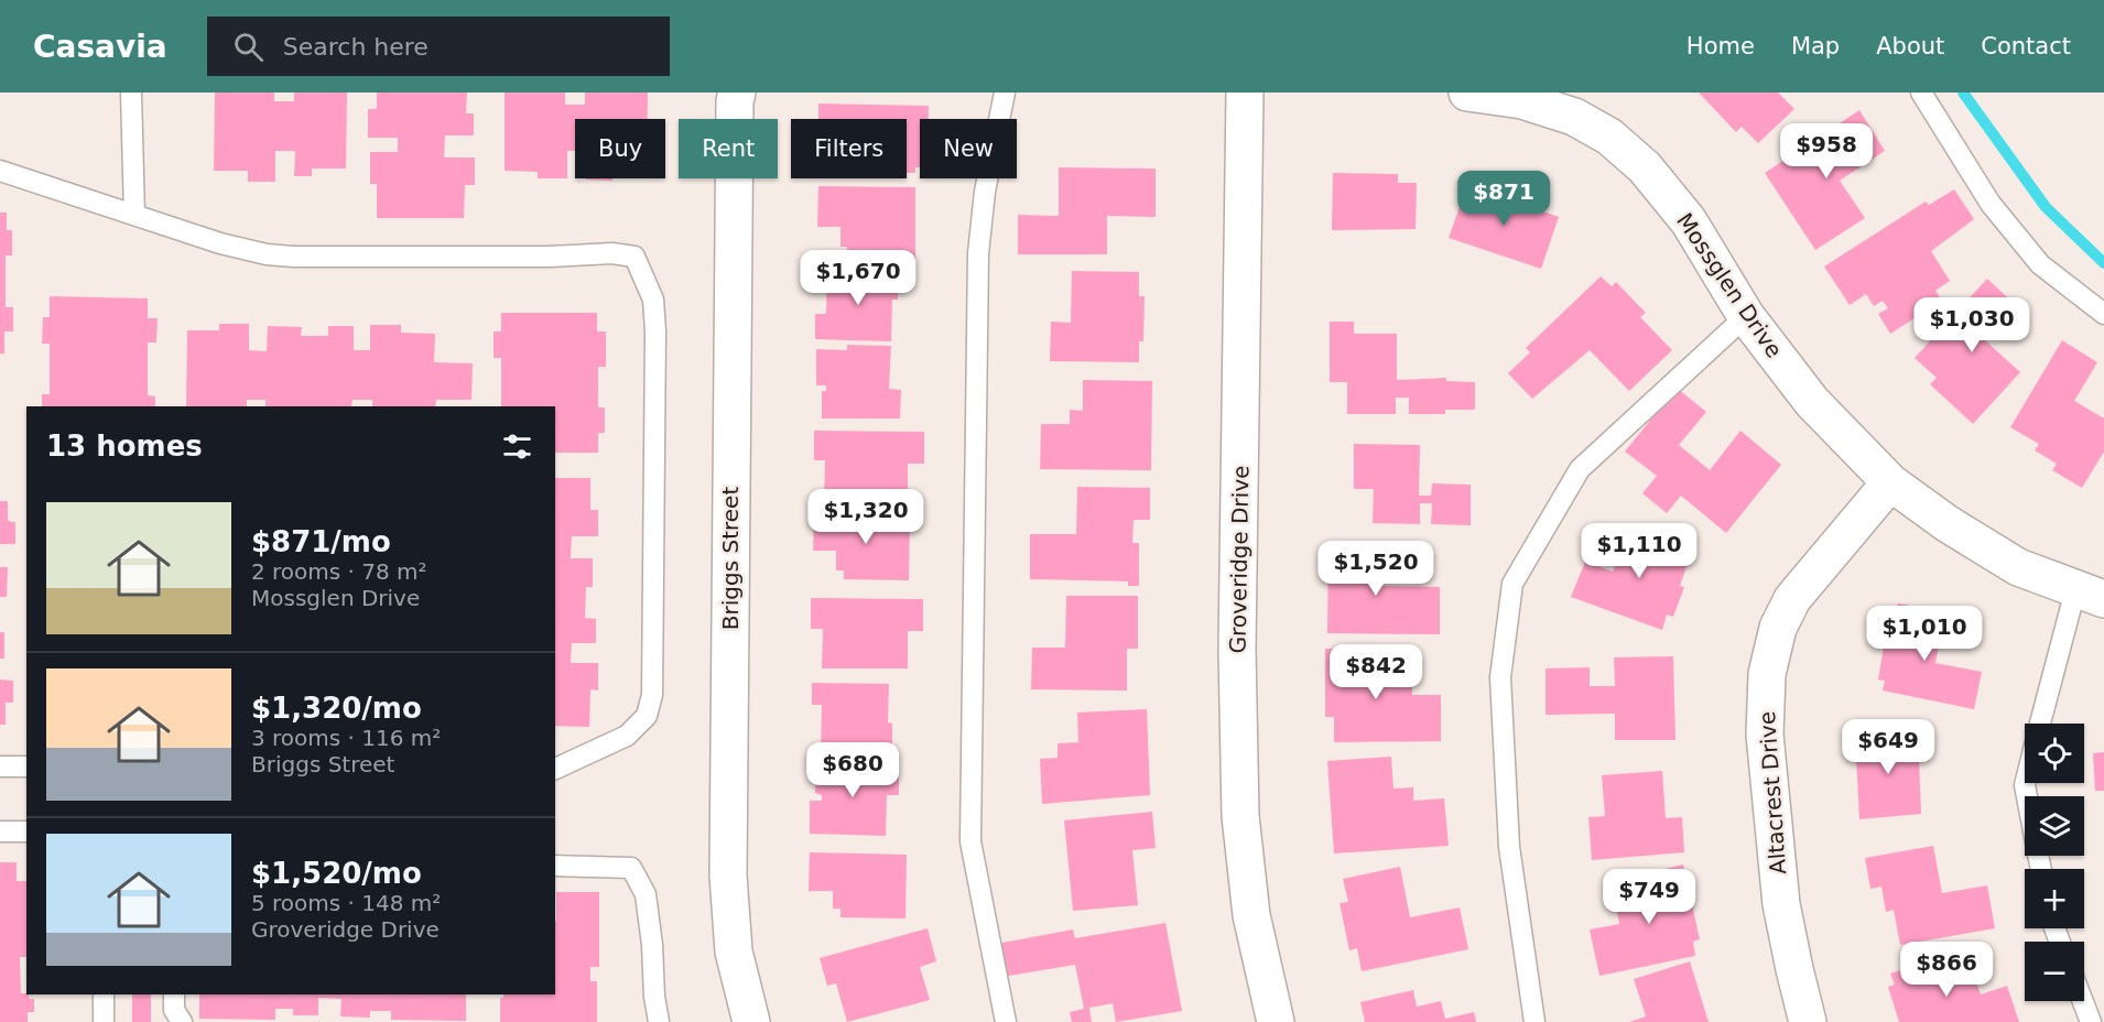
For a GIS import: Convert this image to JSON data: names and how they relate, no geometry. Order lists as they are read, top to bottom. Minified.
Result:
{"streets":{"street":["Mossglen Drive","Briggs Street","Groveridge Drive","Altacrest Drive"]},"crossings":[["Mossglen Drive","Altacrest Drive"]],"page":{"header":"Casavia","search":"Search here","nav":["Home","Map","About","Contact"],"chip":["Buy","Rent","Filters","New"],"price":["$958","$871","$1,670","$1,030","$1,320","$1,110","$1,520","$1,010","$842","$649","$680","$749","$866"],"heading":"13 homes","list":[{"name":"$871/mo","note":"2 rooms · 78 m² · Mossglen Drive"},{"name":"$1,320/mo","note":"3 rooms · 116 m² · Briggs Street"},{"name":"$1,520/mo","note":"5 rooms · 148 m² · Groveridge Drive"}],"map_buttons":["+","−"]}}
